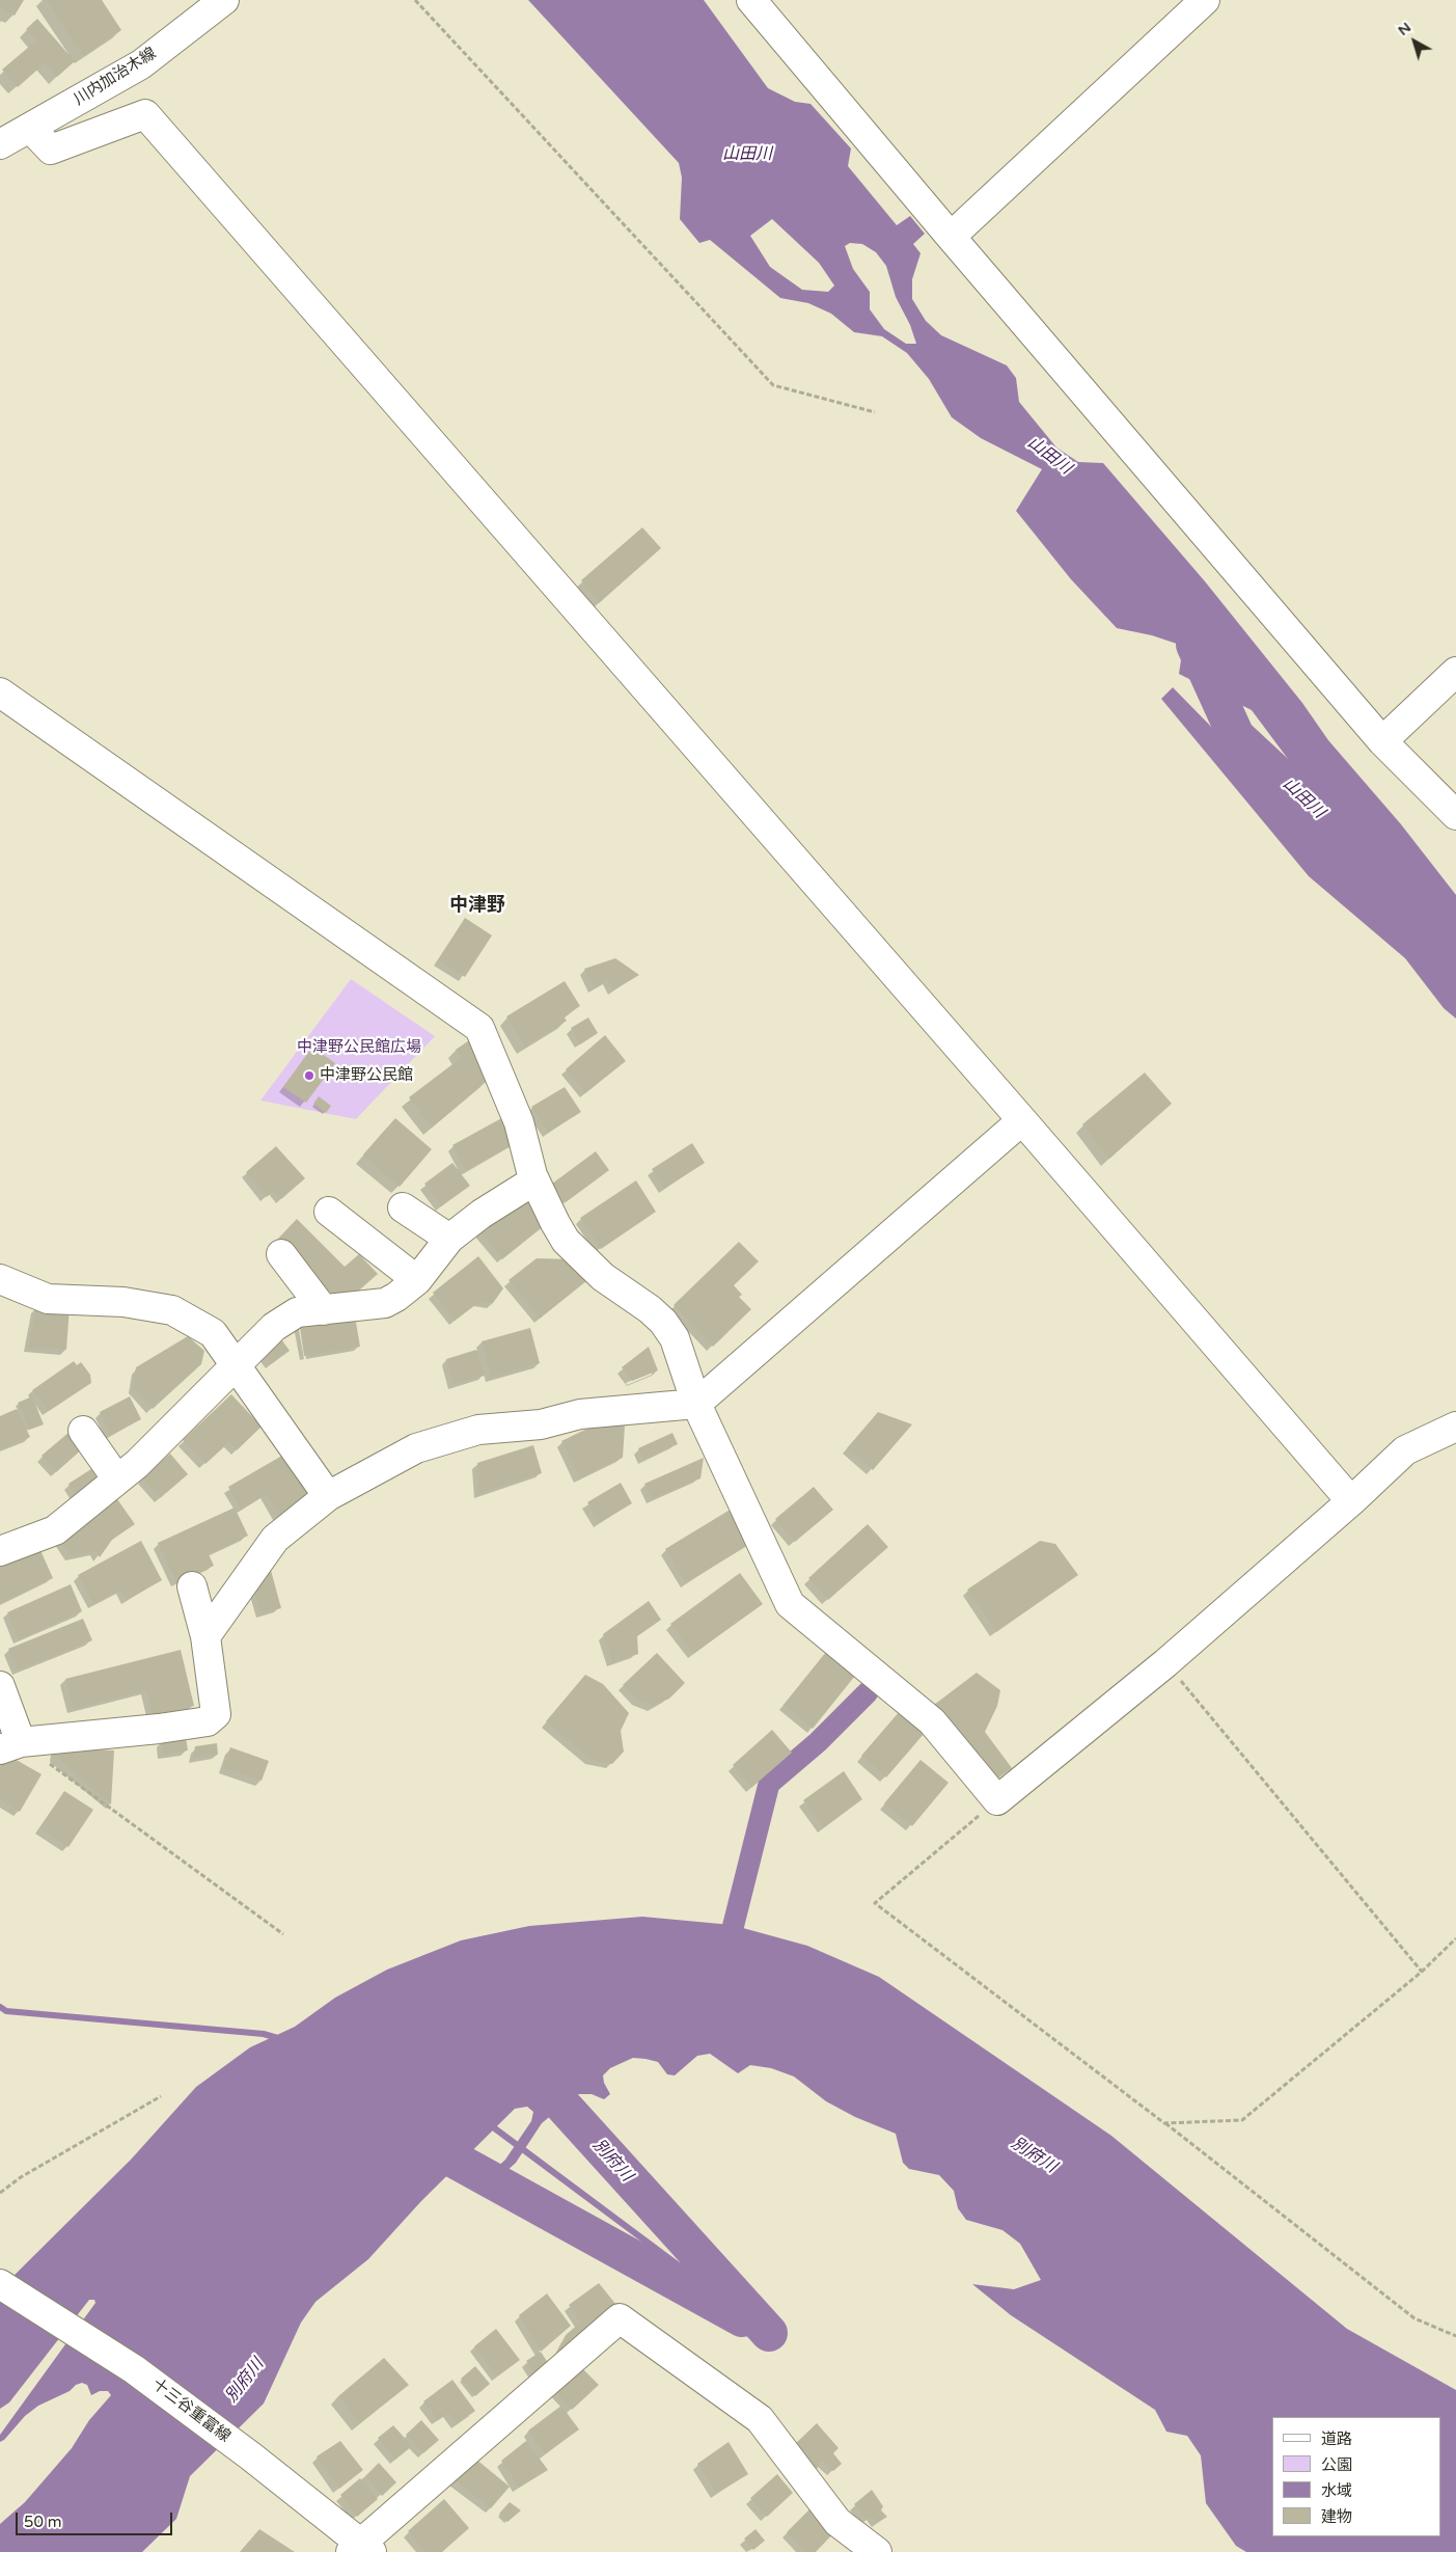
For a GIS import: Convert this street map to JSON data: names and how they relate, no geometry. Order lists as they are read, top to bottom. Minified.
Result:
{"streets":{"street":["川内加治木線","十三谷重富線"]},"districts":["中津野"],"water":["山田川","別府川"],"parks":["中津野公民館広場"],"places":["中津野公民館"],"legend":["道路","公園","水域","建物"],"scale_bar":"50 m","north":"top left"}
